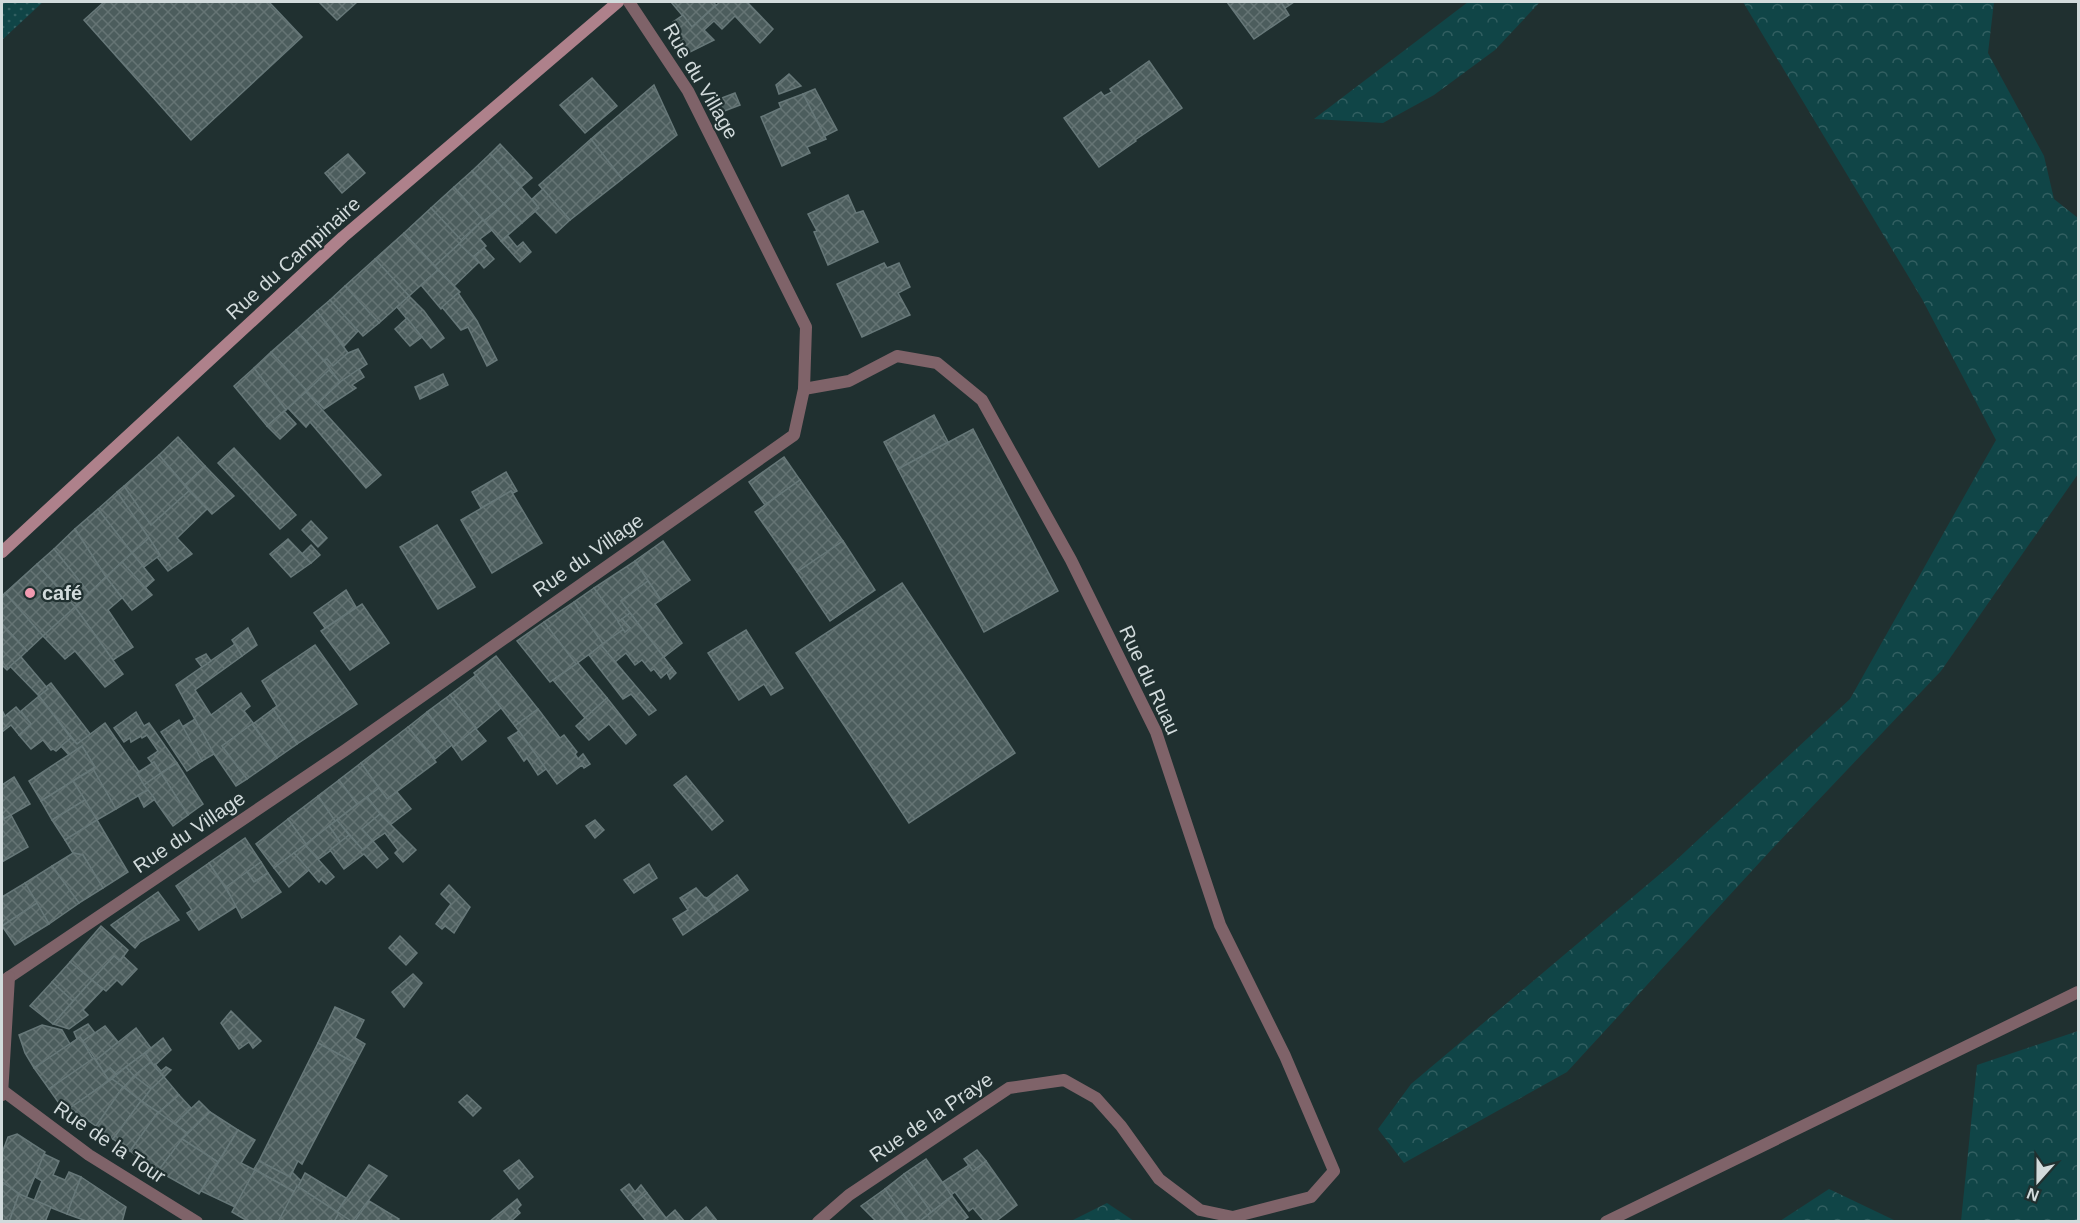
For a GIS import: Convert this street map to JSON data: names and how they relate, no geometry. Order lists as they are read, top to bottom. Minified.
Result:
{"streets":{"main road":["Rue du Campinaire"],"street":["Rue du Village","Rue du Ruau","Rue de la Praye","Rue de la Tour"]},"crossings":[["Rue du Village","Rue du Ruau"],["Rue du Ruau","Rue de la Praye"]],"places":["café"],"north":"bottom"}
